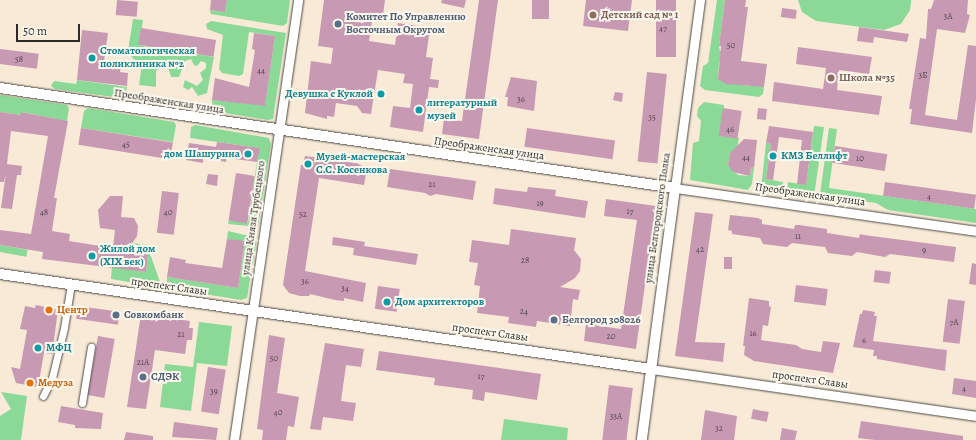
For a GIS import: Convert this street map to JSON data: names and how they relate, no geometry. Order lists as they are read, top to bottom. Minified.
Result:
{"streets":{"main road":["Преображенская улица","улица Князя Трубецкого","улица Белгородского Полка","проспект Славы"]},"crossings":[["Преображенская улица","улица Князя Трубецкого"],["Преображенская улица","улица Белгородского Полка"],["улица Князя Трубецкого","проспект Славы"],["улица Белгородского Полка","проспект Славы"]],"places":["Детский сад № 1","Комитет По Управлению Восточным Округом","Стоматологическая поликлиника №2","Школа №35","Девушка с Куклой","литературный музей","дом Шашурина","КМЗ Беллифт","Музей-мастерская С.С. Косенкова","Жилой дом (XIX век)","Дом архитекторов","Центр","Совкомбанк","Белгород 308026","МФЦ","СДЭК","Медуза"],"house_numbers":["3А","47","50","58","44","3Б","36","35","46","45","44","10","21","4","19","17","48","40","52","11","42","9","28","36","34","24","7А","16","21","20","6","50","21А","17","4","39","40","33А","32"],"scale_bar":"50 m"}
